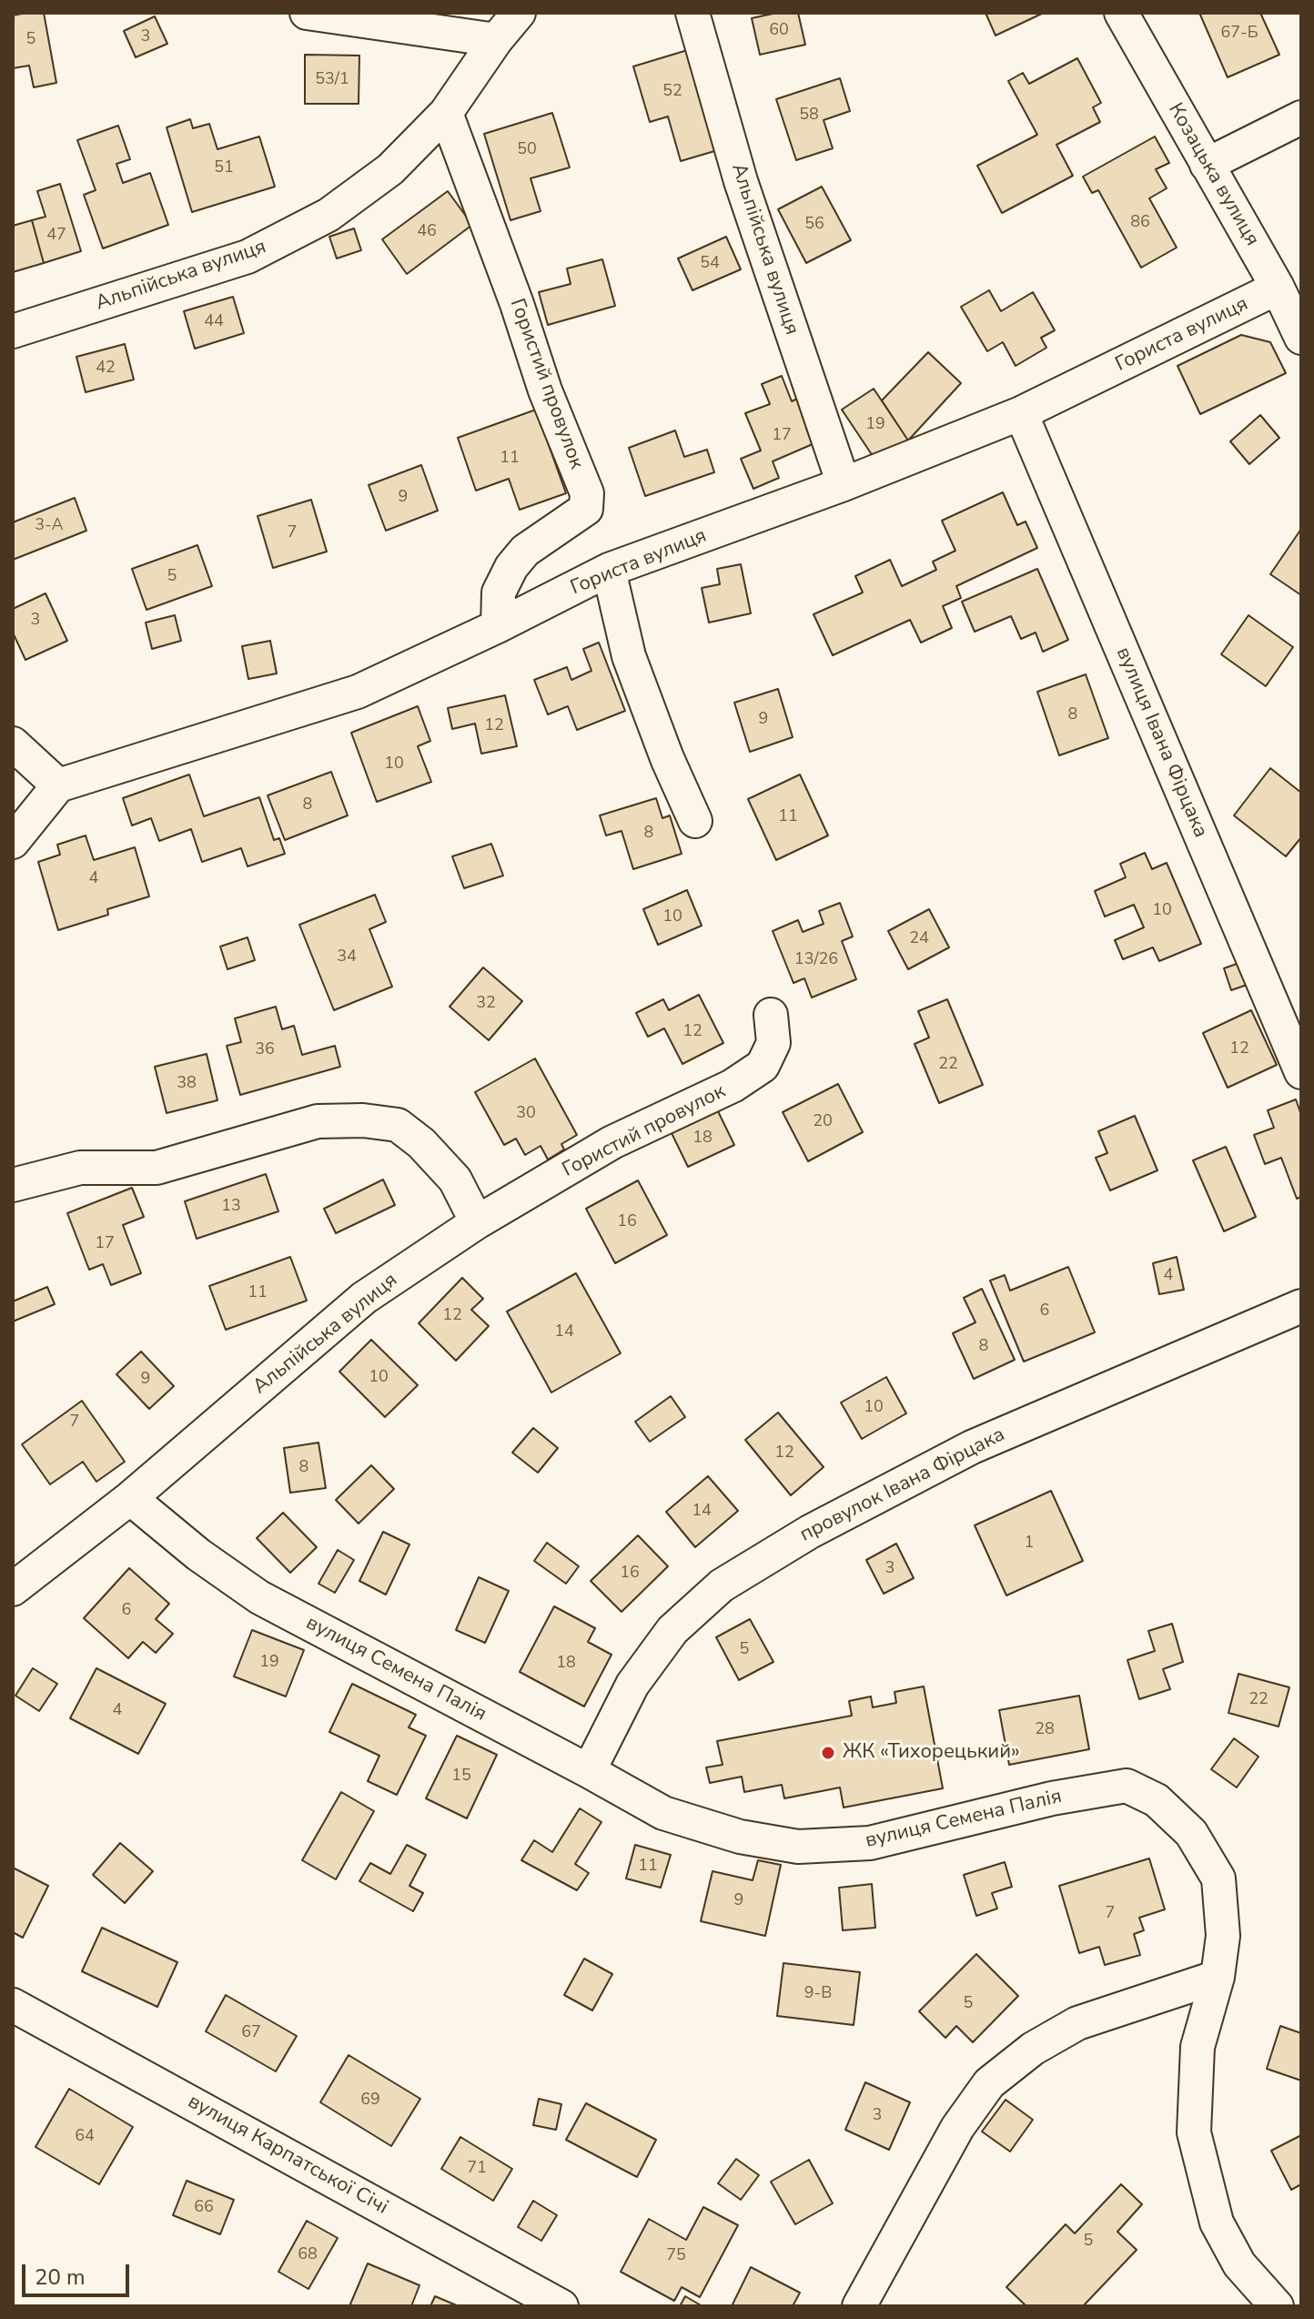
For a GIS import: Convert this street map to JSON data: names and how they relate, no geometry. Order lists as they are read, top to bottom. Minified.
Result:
{"streets":{"street":["Козацька вулиця","Альпійська вулиця","Гориста вулиця","Гористий провулок","вулиця Івана Фірцака","провулок Івана Фірцака","вулиця Семена Палія","вулиця Карпатської Січі"]},"crossings":[["Козацька вулиця","Гориста вулиця"],["Альпійська вулиця","Гориста вулиця"],["Альпійська вулиця","Гористий провулок"],["Альпійська вулиця","вулиця Семена Палія"],["Гориста вулиця","Гористий провулок"],["Гориста вулиця","вулиця Івана Фірцака"],["провулок Івана Фірцака","вулиця Семена Палія"]],"places":["ЖК «Тихорецький»"],"house_numbers":["60","67-Б","3","5","53/1","52","58","50","51","86","56","46","47","54","44","42","19","17","11","9","3-А","7","5","3","8","9","12","10","8","11","8","4","10","10","24","34","13/26","32","12","12","36","22","38","30","20","18","13","16","17","4","11","6","12","14","8","10","9","10","7","12","8","14","1","3","16","6","5","19","18","22","4","28","15","11","9","7","9-В","5","67","69","3","64","71","66","5","68","75"],"scale_bar":"20 m"}
